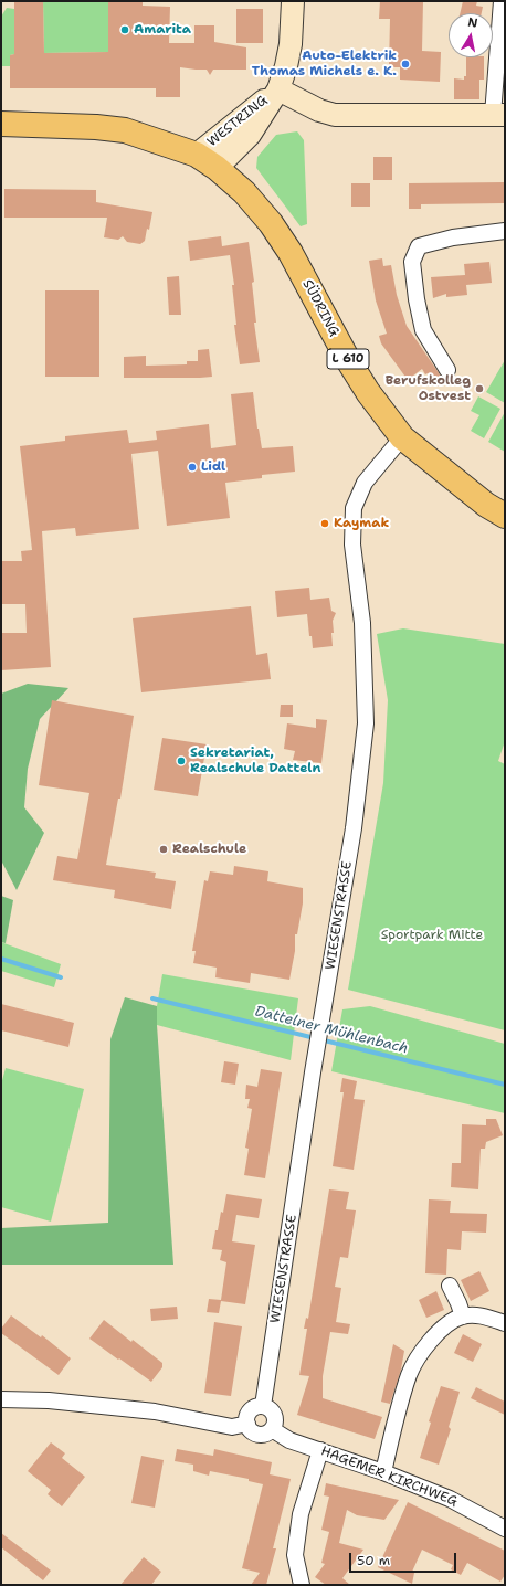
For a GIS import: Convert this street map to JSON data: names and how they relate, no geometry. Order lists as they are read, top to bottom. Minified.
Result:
{"streets":{"main road":["SÜDRING","L 610"],"street":["WESTRING","WIESENSTRASSE","HAGEMER KIRCHWEG"]},"crossings":[["WESTRING","SÜDRING"],["WESTRING","L 610"],["SÜDRING","L 610"],["SÜDRING","WIESENSTRASSE"],["WIESENSTRASSE","HAGEMER KIRCHWEG"]],"water":["Dattelner Mühlenbach"],"parks":["Sportpark Mitte"],"places":["Amarita","Auto-Elektrik Thomas Michels e. K.","Berufskolleg Ostvest","Lidl","Kaymak","Sekretariat, Realschule Datteln","Realschule"],"scale_bar":"50 m","north":"top"}
